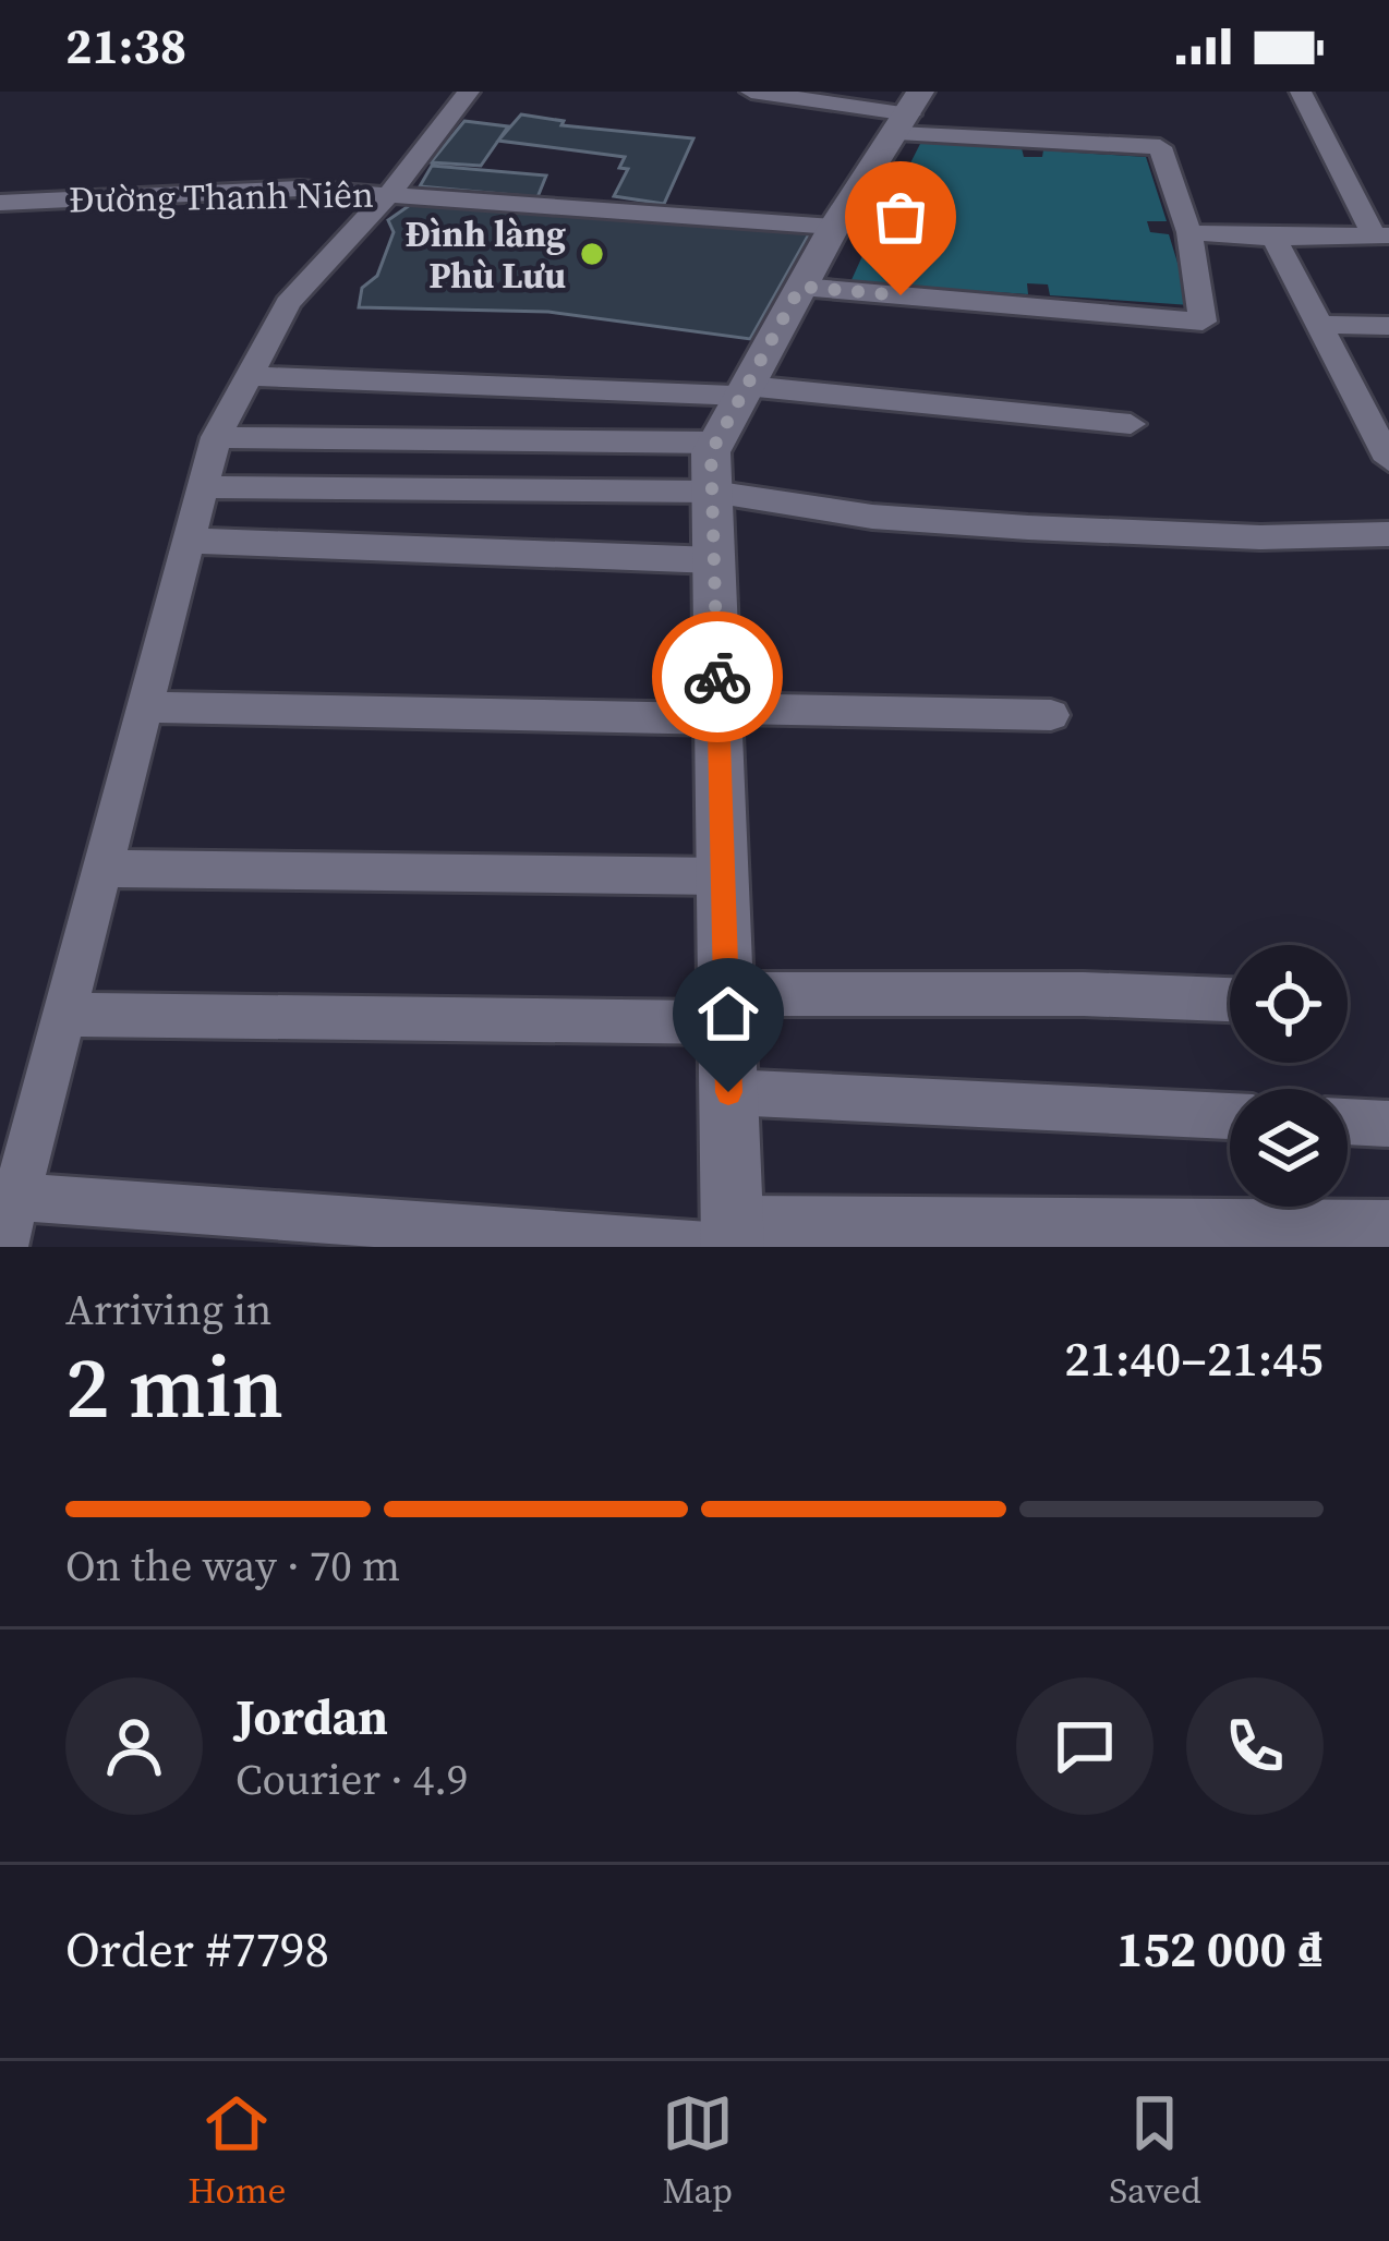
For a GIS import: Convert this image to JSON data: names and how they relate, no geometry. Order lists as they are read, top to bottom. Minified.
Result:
{"streets":{"street":["Đường Thanh Niên"]},"places":["Đình làng Phù Lưu"],"page":{"status":"21:38","heading":["2 min","Arriving in","21:40–21:45"],"panel":["Jordan","Courier · 4.9","Order #7798","152 000 ₫"],"bar":"On the way · 70 m","tabs":["Home","Map","Saved"]}}
